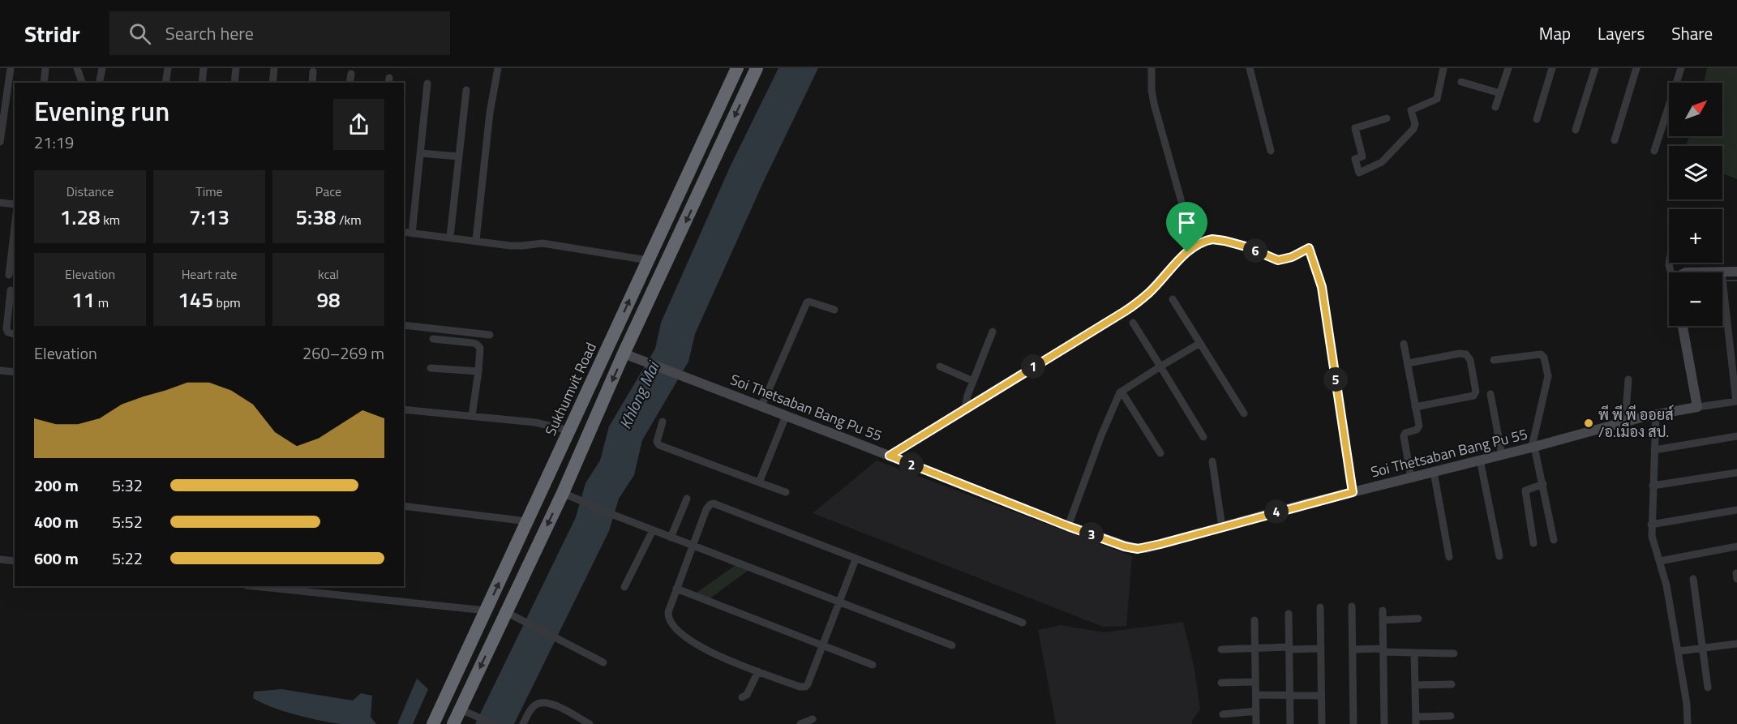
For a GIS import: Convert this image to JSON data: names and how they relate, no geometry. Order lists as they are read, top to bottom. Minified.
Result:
{"streets":{"highway":["Sukhumvit Road"],"street":["Soi Thetsaban Bang Pu 55"]},"water":["Khlong Mai"],"places":["พี พี พี ออยส์ /อ.เมือง สป."],"north":"top right","page":{"header":"Stridr","search":"Search here","nav":["Map","Layers","Share"],"map_buttons":["+","−"],"heading":["Evening run","21:19"],"stats":[["Distance","1.28 km"],["Time","7:13"],["Pace","5:38 /km"],["Elevation","11 m"],["Heart rate","145 bpm"],["kcal","98"]],"pins":["6","1","5","2","4","3"],"chart":["Elevation","260–269 m"],"list":[{"name":"200 m","note":"5:32"},{"name":"400 m","note":"5:52"},{"name":"600 m","note":"5:22"}]}}
